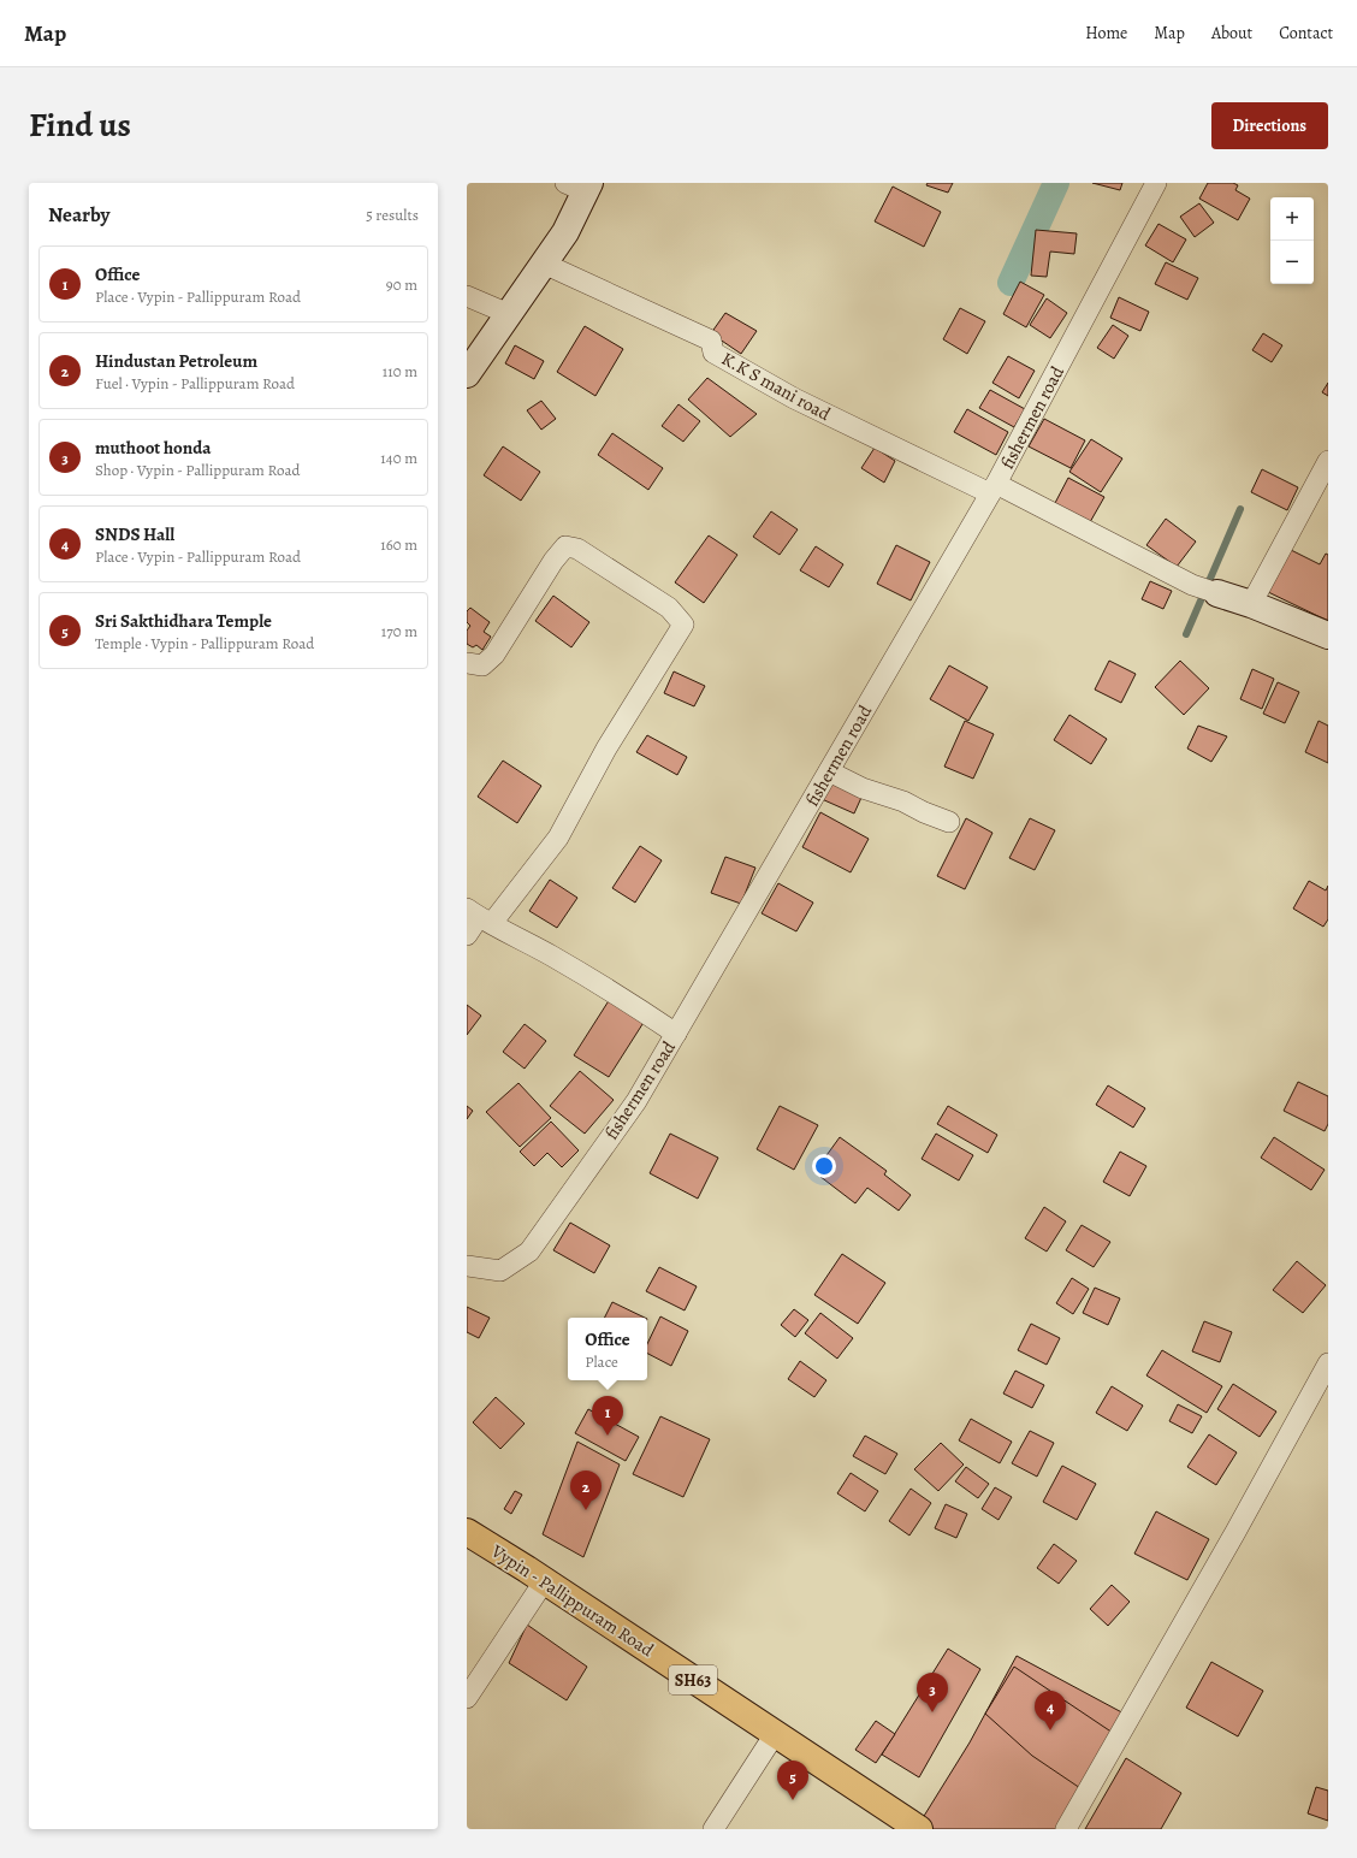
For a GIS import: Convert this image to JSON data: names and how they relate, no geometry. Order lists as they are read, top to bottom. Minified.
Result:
{"streets":{"main road":["Vypin - Pallippuram Road","SH63"],"street":["K.K S mani road","fishermen road"]},"crossings":[["K.K S mani road","fishermen road"]],"page":{"header":"Map","nav":["Home","Map","About","Contact"],"title":"Find us","buttons":"Directions","heading":["Nearby","5 results"],"map_buttons":["+","−"],"list":[{"mark":"1","name":"Office","note":"Place · Vypin - Pallippuram Road","value":"90 m"},{"mark":"2","name":"Hindustan Petroleum","note":"Fuel · Vypin - Pallippuram Road","value":"110 m"},{"mark":"3","name":"muthoot honda","note":"Shop · Vypin - Pallippuram Road","value":"140 m"},{"mark":"4","name":"SNDS Hall","note":"Place · Vypin - Pallippuram Road","value":"160 m"},{"mark":"5","name":"Sri Sakthidhara Temple","note":"Temple · Vypin - Pallippuram Road","value":"170 m"}],"popup":["Office","Place"],"pins":["1","2","3","4","5"]}}
